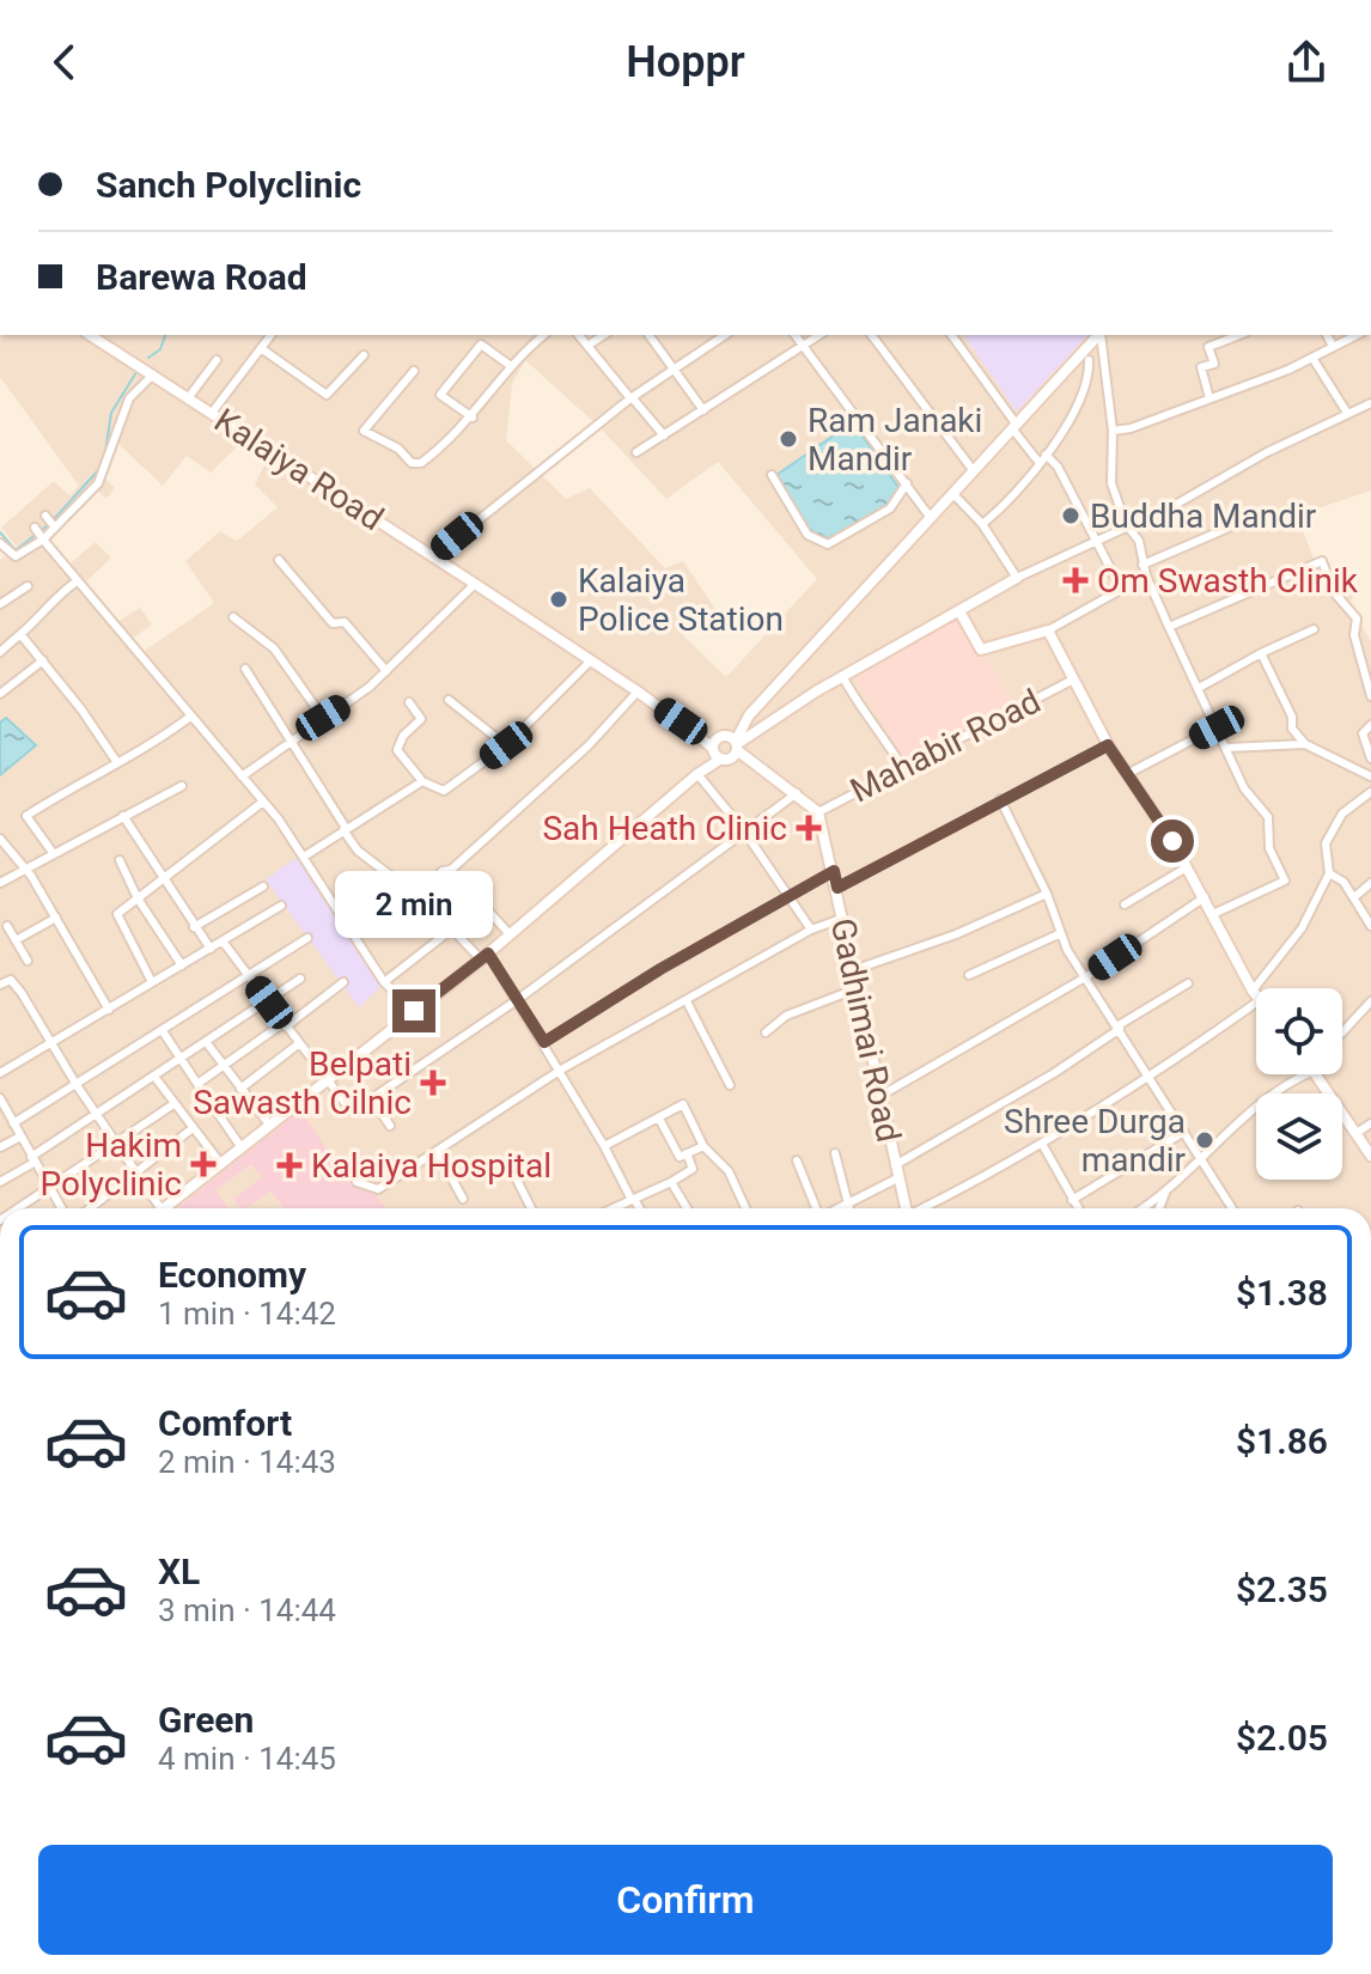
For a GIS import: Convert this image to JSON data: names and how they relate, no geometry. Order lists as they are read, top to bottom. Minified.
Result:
{"streets":{"main road":["Kalaiya Road","Gadhimai Road"],"street":["Mahabir Road"]},"crossings":[["Mahabir Road","Gadhimai Road"]],"places":{"other":["Ram Janaki Mandir","Buddha Mandir","Kalaiya Police Station","Shree Durga mandir"],"health":["Om Swasth Clinik","Sah Heath Clinic","Belpati Sawasth Cilnic","Hakim Polyclinic","Kalaiya Hospital"]},"page":{"header":"Hoppr","banner":["Sanch Polyclinic","Barewa Road"],"bubble":"2 min","list":[{"name":"Economy","note":"1 min · 14:42","value":"$1.38"},{"name":"Comfort","note":"2 min · 14:43","value":"$1.86"},{"name":"XL","note":"3 min · 14:44","value":"$2.35"},{"name":"Green","note":"4 min · 14:45","value":"$2.05"}],"buttons":"Confirm"}}
